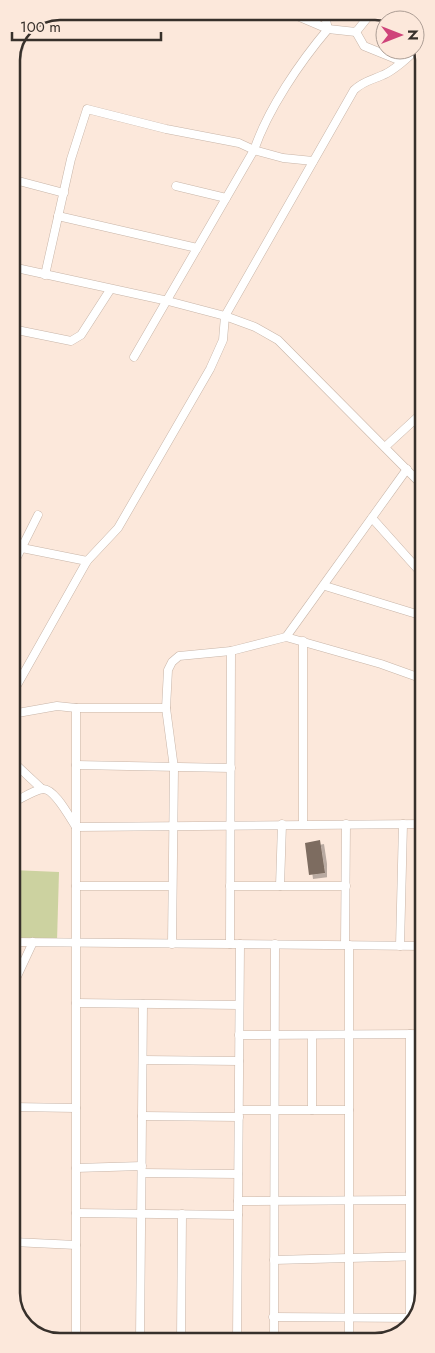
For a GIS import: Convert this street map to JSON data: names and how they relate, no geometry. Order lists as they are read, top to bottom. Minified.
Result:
{"scale_bar":"100 m","north":"right"}
